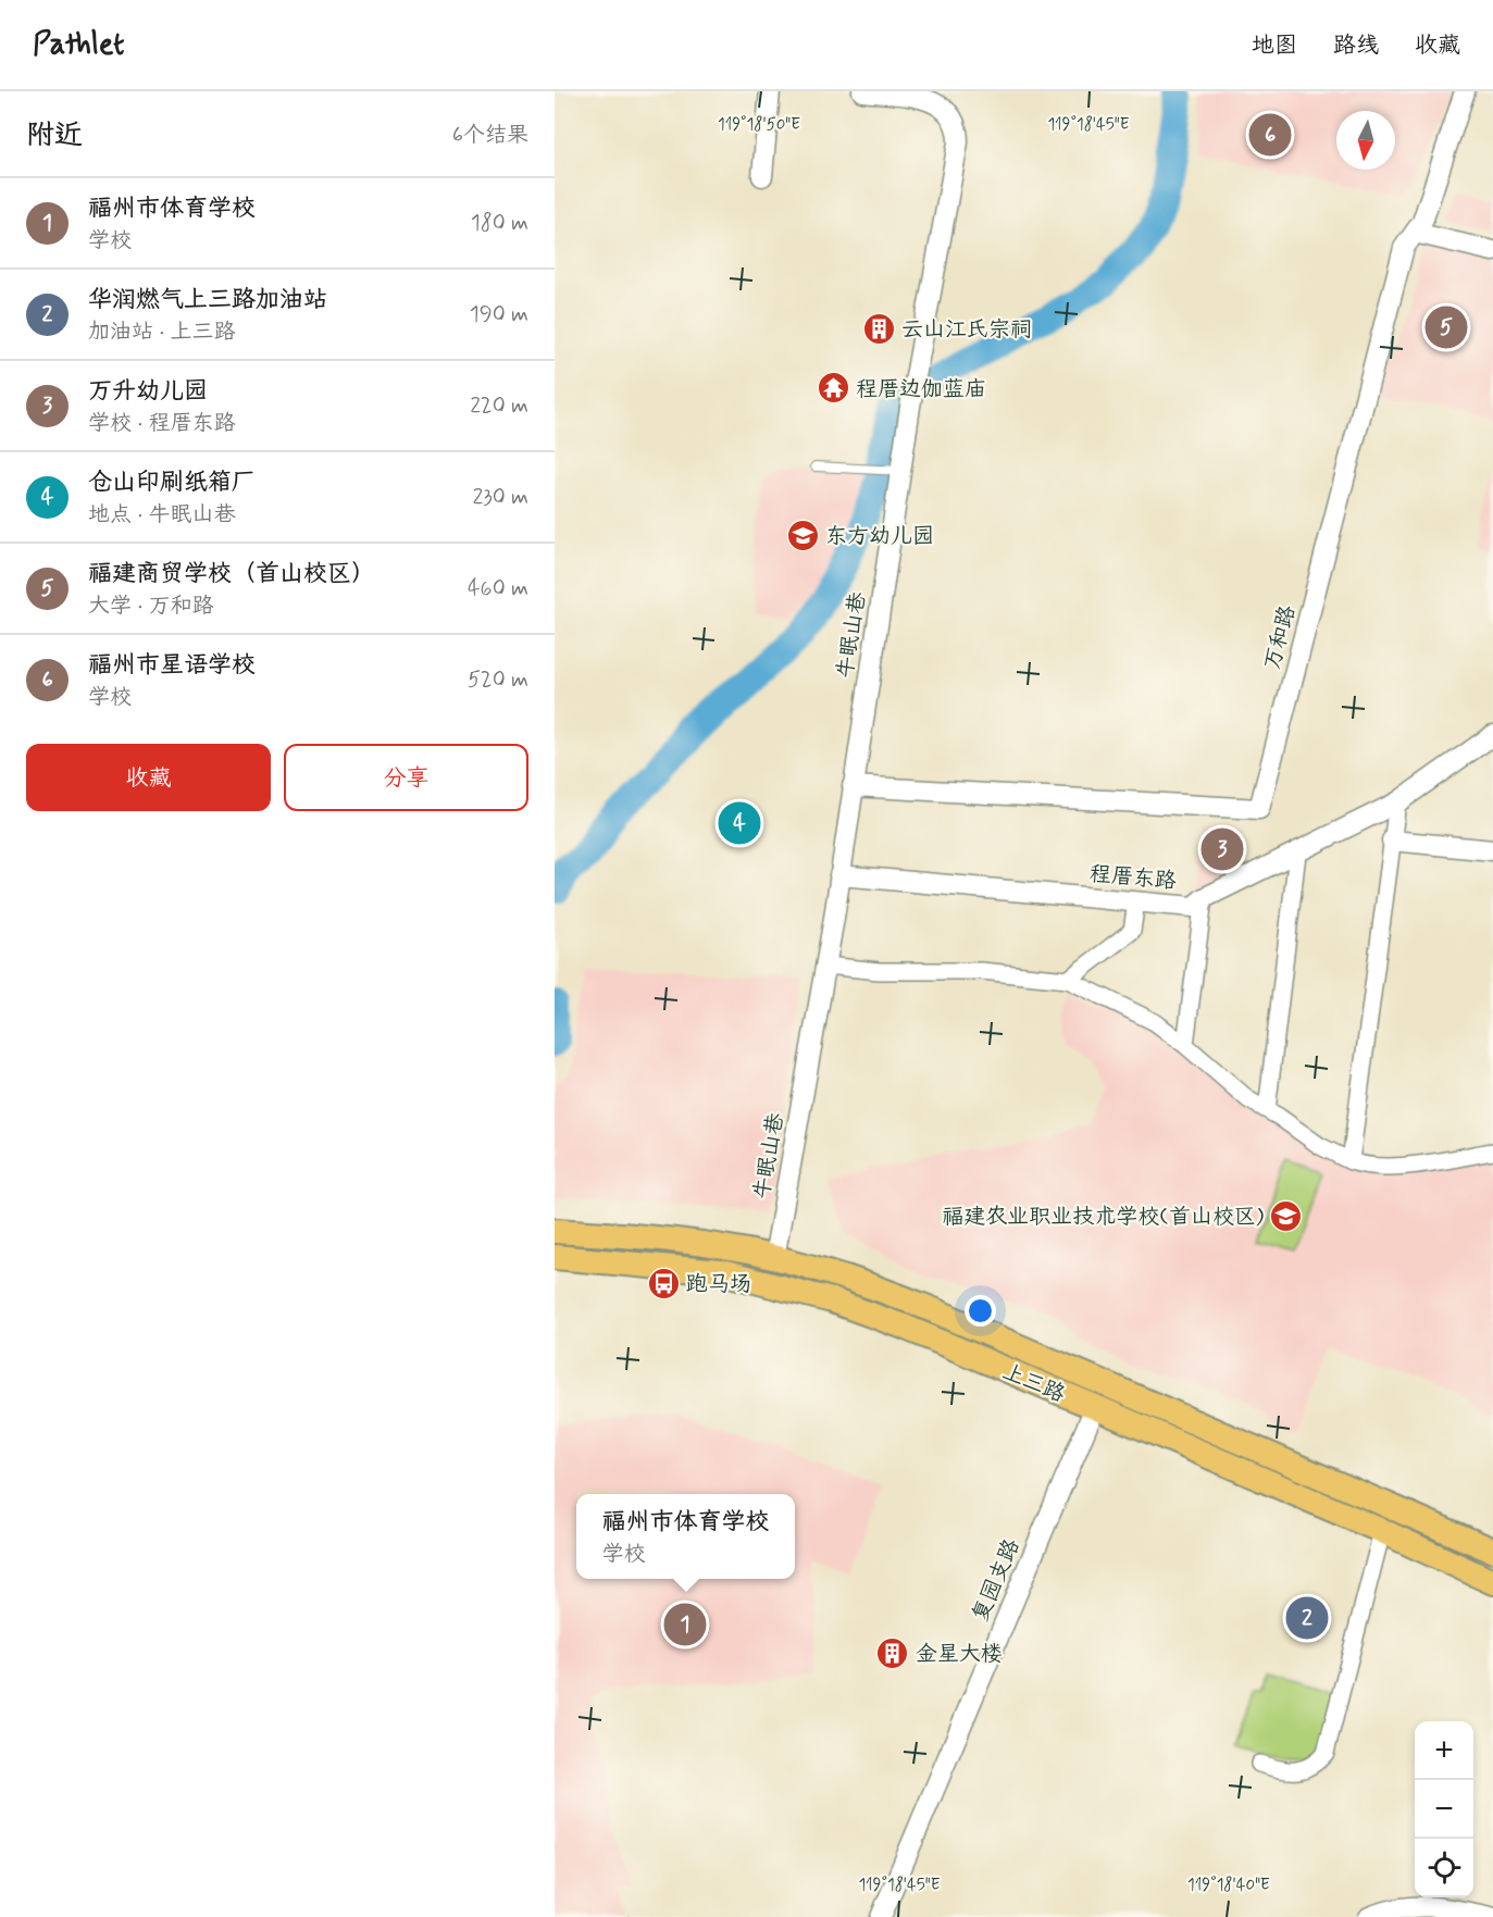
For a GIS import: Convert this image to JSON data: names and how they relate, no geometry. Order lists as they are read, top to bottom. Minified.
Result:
{"streets":{"main road":["上三路"],"street":["牛眠山巷","万和路","程厝东路","复园支路"]},"crossings":[["牛眠山巷","万和路"],["牛眠山巷","程厝东路"],["牛眠山巷","上三路"],["上三路","复园支路"]],"places":{"building":["云山江氏宗祠","金星大楼"],"temple":["程厝边伽蓝庙"],"school or university":["东方幼儿园","福建农业职业技术学校(首山校区)"],"bus stop":["跑马场"]},"north":"bottom","page":{"header":"Pathlet","nav":["地图","路线","收藏"],"heading":["附近","6个结果"],"pins":["6","5","4","3","2","1"],"list":[{"mark":"1","name":"福州市体育学校","note":"学校","value":"180 m"},{"mark":"2","name":"华润燃气上三路加油站","note":"加油站 · 上三路","value":"190 m"},{"mark":"3","name":"万升幼儿园","note":"学校 · 程厝东路","value":"220 m"},{"mark":"4","name":"仓山印刷纸箱厂","note":"地点 · 牛眠山巷","value":"230 m"},{"mark":"5","name":"福建商贸学校（首山校区）","note":"大学 · 万和路","value":"460 m"},{"mark":"6","name":"福州市星语学校","note":"学校","value":"520 m"}],"buttons":["收藏","分享"],"popup":["福州市体育学校","学校"],"map_buttons":["+","−"]},"coordinates":["119°18'50\"E","119°18'45\"E","119°18'40\"E"]}
